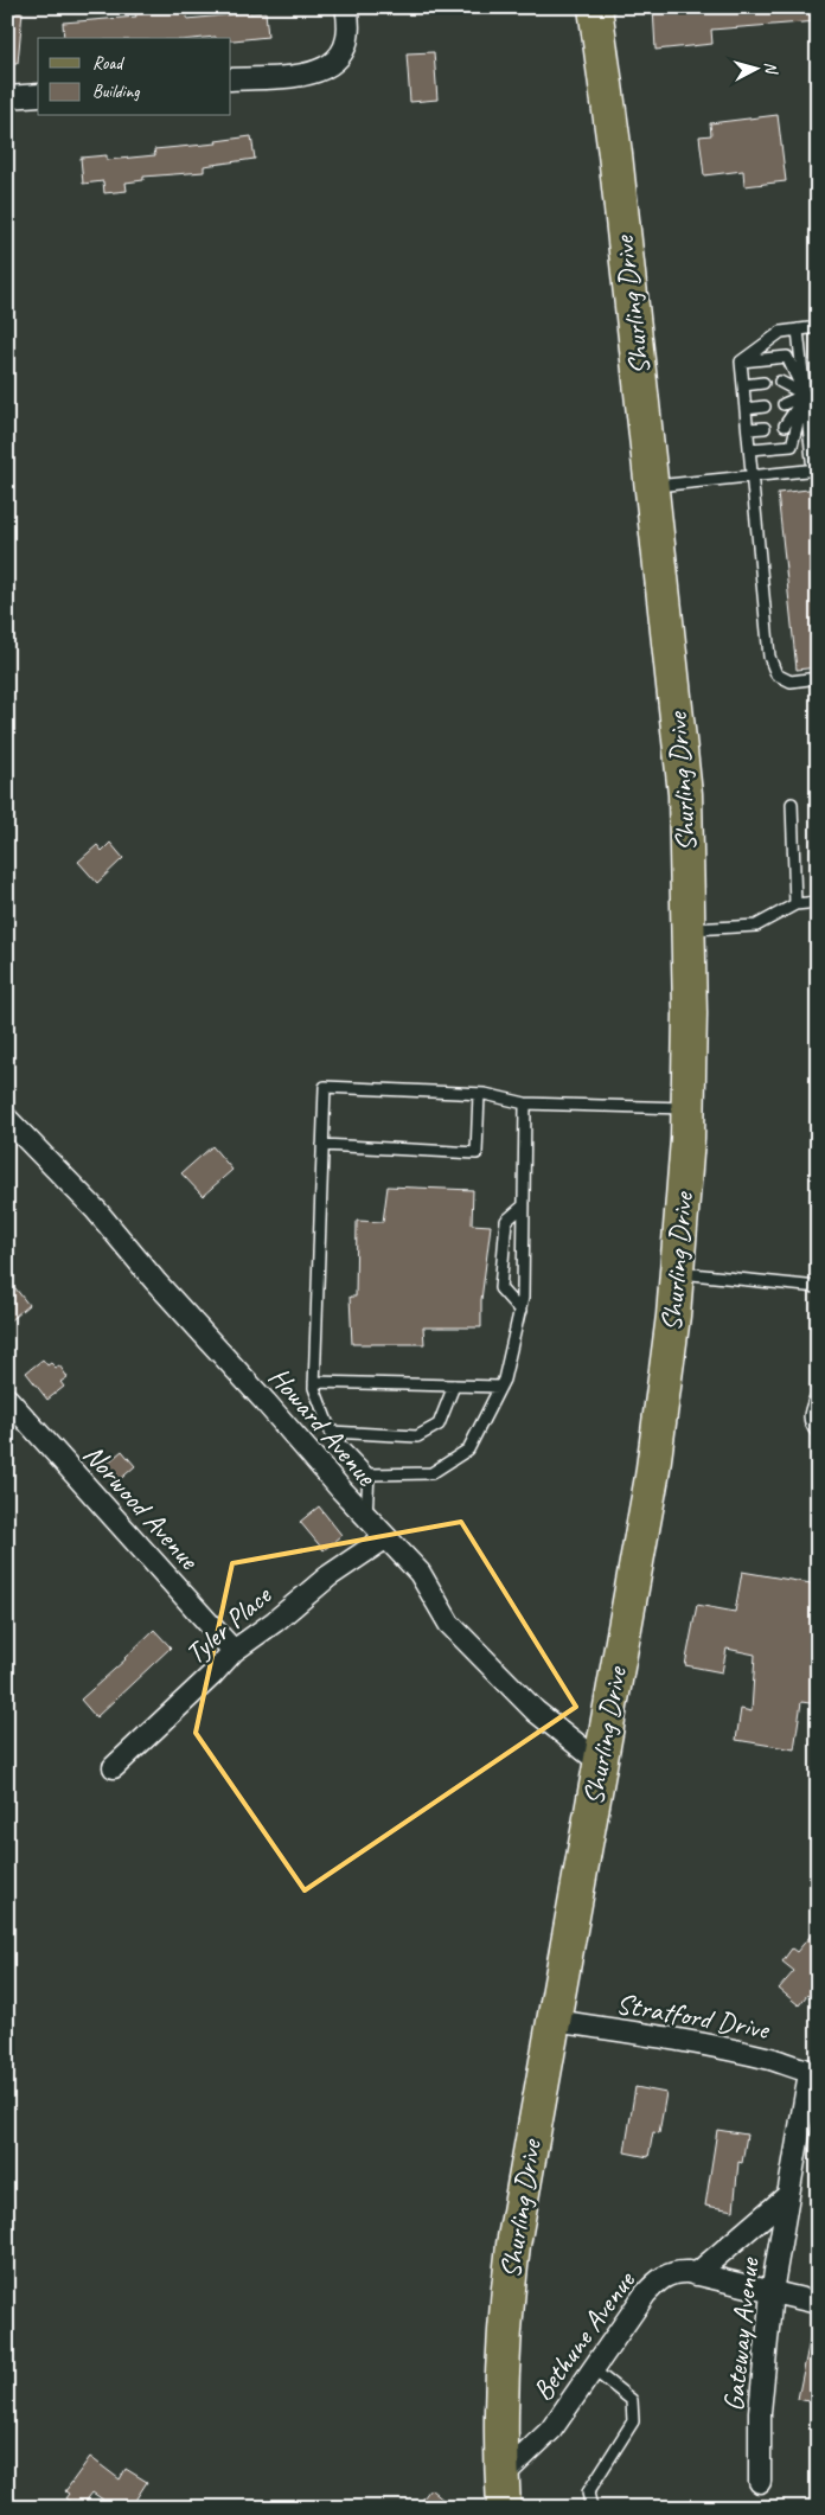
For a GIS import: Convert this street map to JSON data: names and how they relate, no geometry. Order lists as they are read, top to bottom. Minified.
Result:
{"streets":{"main road":["Shurling Drive"],"street":["Howard Avenue","Norwood Avenue","Tyler Place","Stratford Drive","Gateway Avenue","Bethune Avenue"]},"crossings":[["Shurling Drive","Howard Avenue"],["Shurling Drive","Stratford Drive"],["Shurling Drive","Bethune Avenue"],["Howard Avenue","Tyler Place"],["Norwood Avenue","Tyler Place"],["Gateway Avenue","Bethune Avenue"]],"legend":["Road","Building"],"north":"right"}
